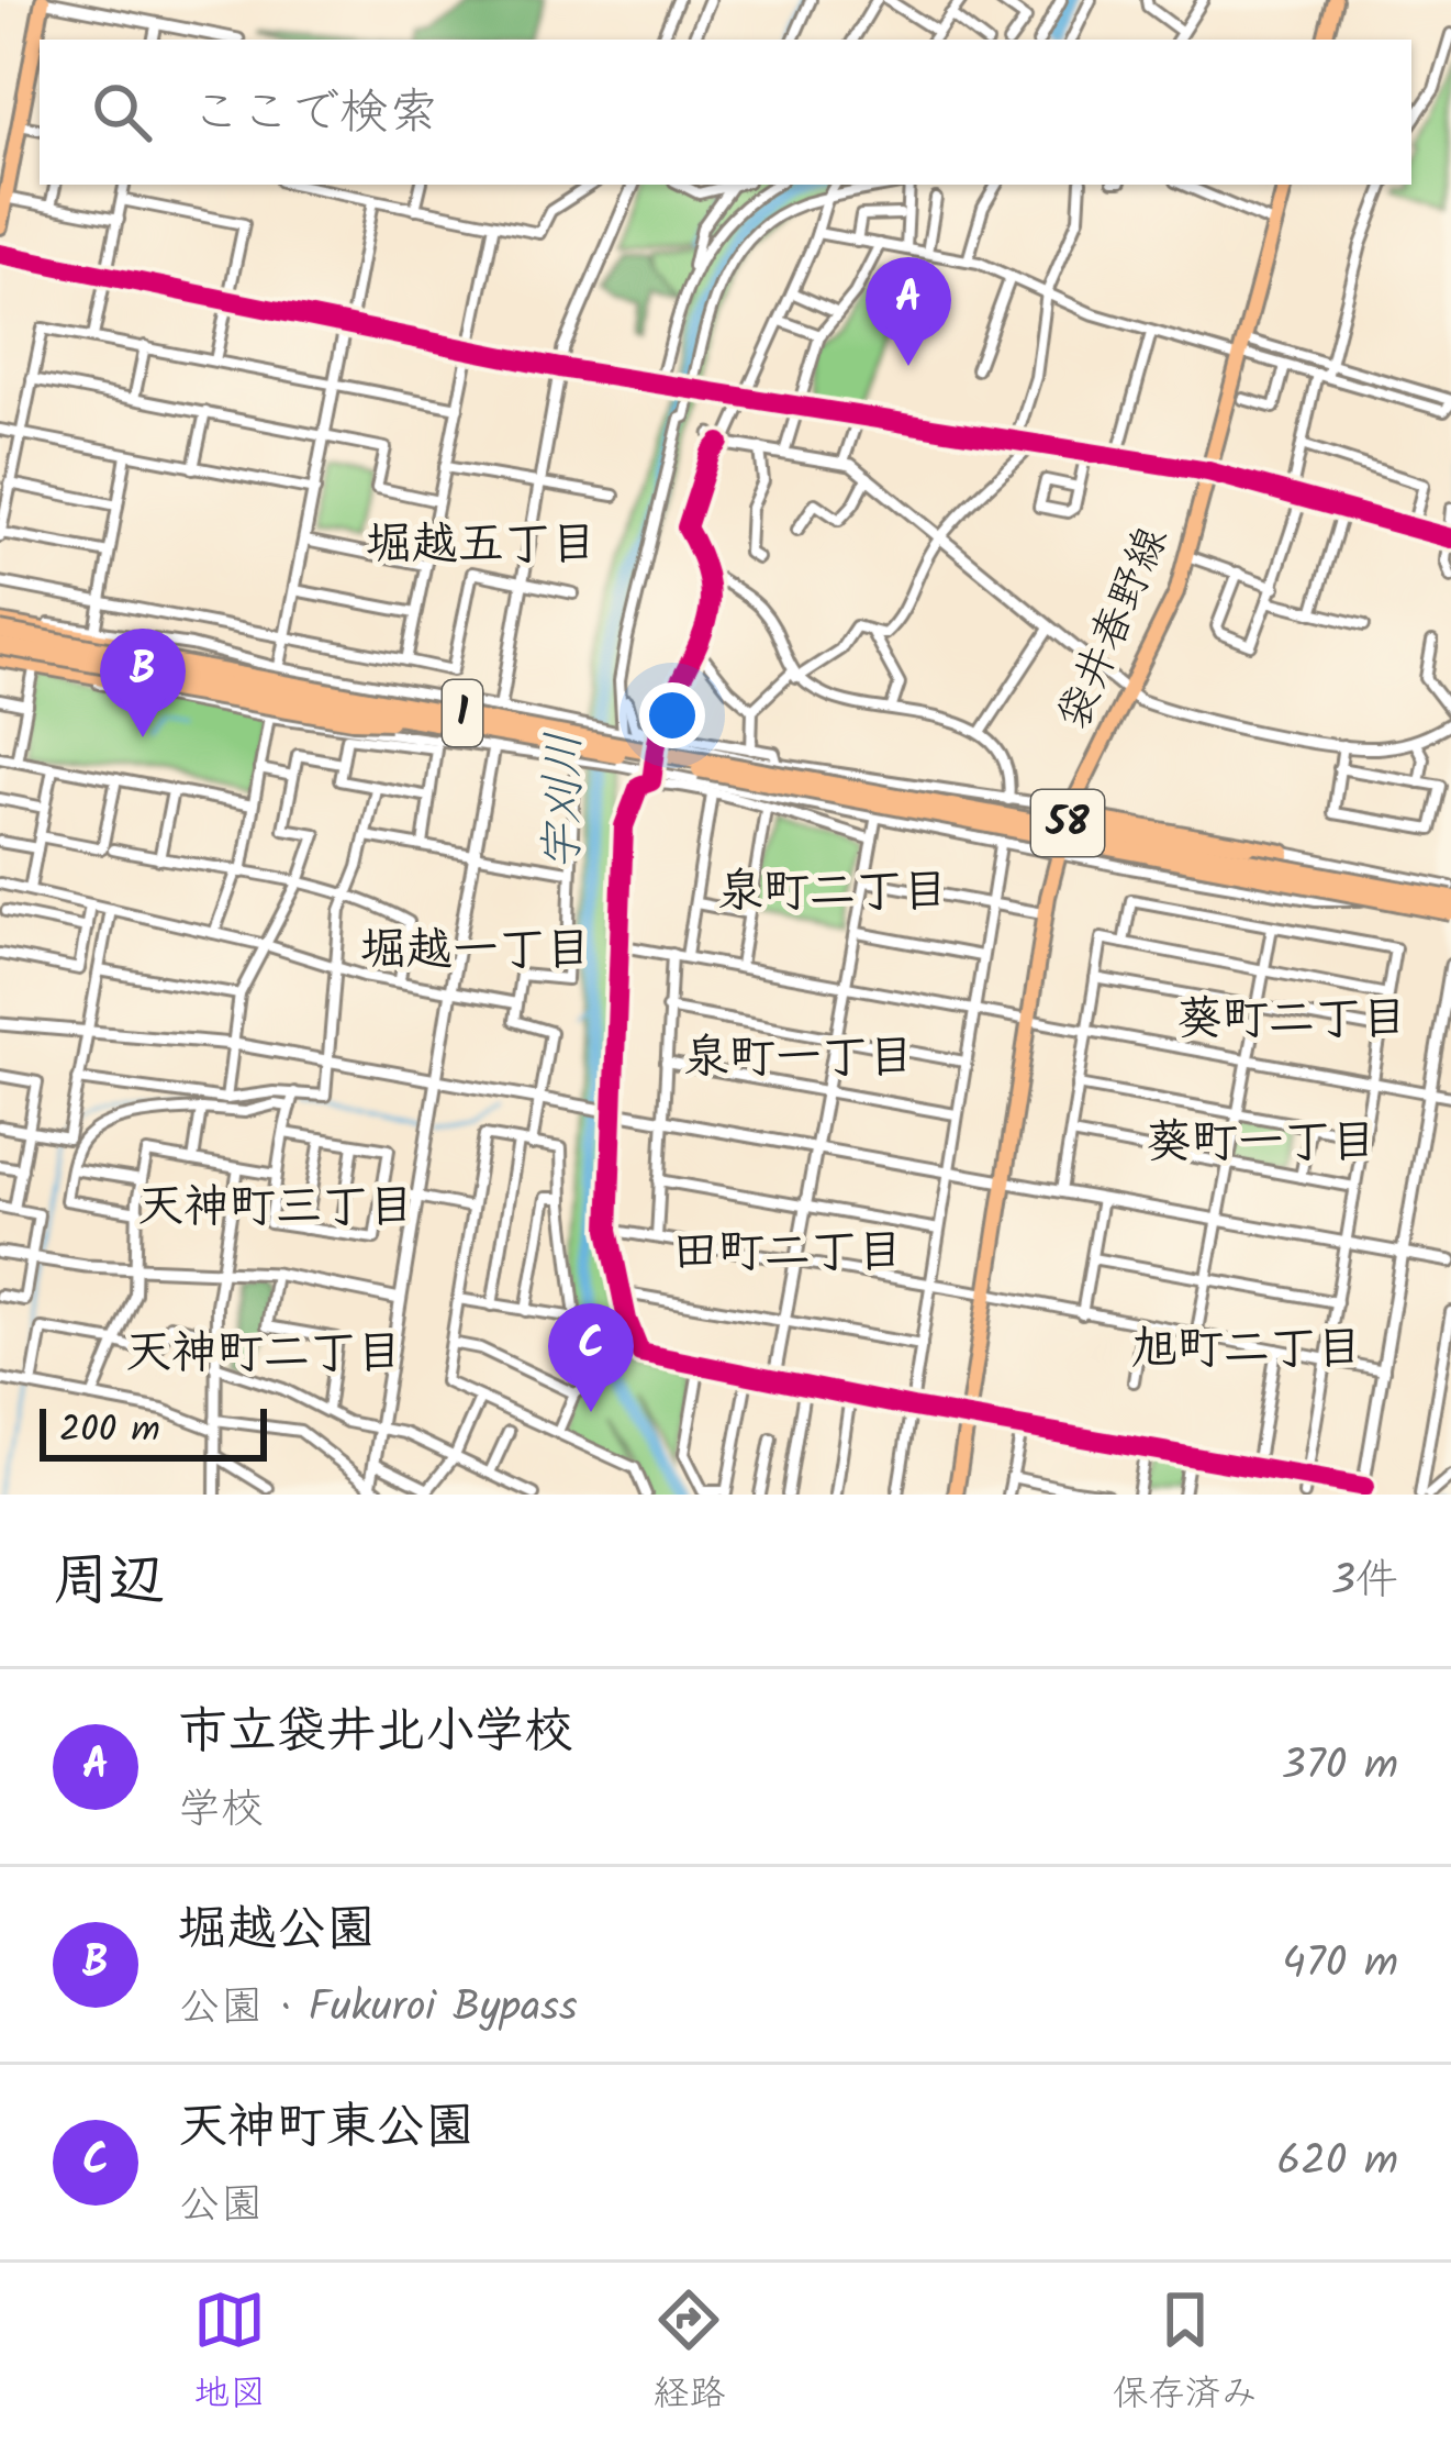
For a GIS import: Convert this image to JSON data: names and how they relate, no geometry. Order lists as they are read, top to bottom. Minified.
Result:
{"streets":{"highway":["1"],"main road":["袋井春野線","58"]},"districts":["堀越五丁目","泉町二丁目","堀越一丁目","葵町二丁目","泉町一丁目","葵町一丁目","天神町三丁目","田町二丁目","旭町二丁目","天神町二丁目"],"water":["宇刈川"],"scale_bar":"200 m","page":{"search":"ここで検索","pins":["A","B","C"],"scale":"200 m","heading":["周辺","3件"],"list":[{"mark":"A","name":"市立袋井北小学校","note":"学校","value":"370 m"},{"mark":"B","name":"堀越公園","note":"公園 · Fukuroi Bypass","value":"470 m"},{"mark":"C","name":"天神町東公園","note":"公園","value":"620 m"}],"nav":["地図","経路","保存済み"]}}
